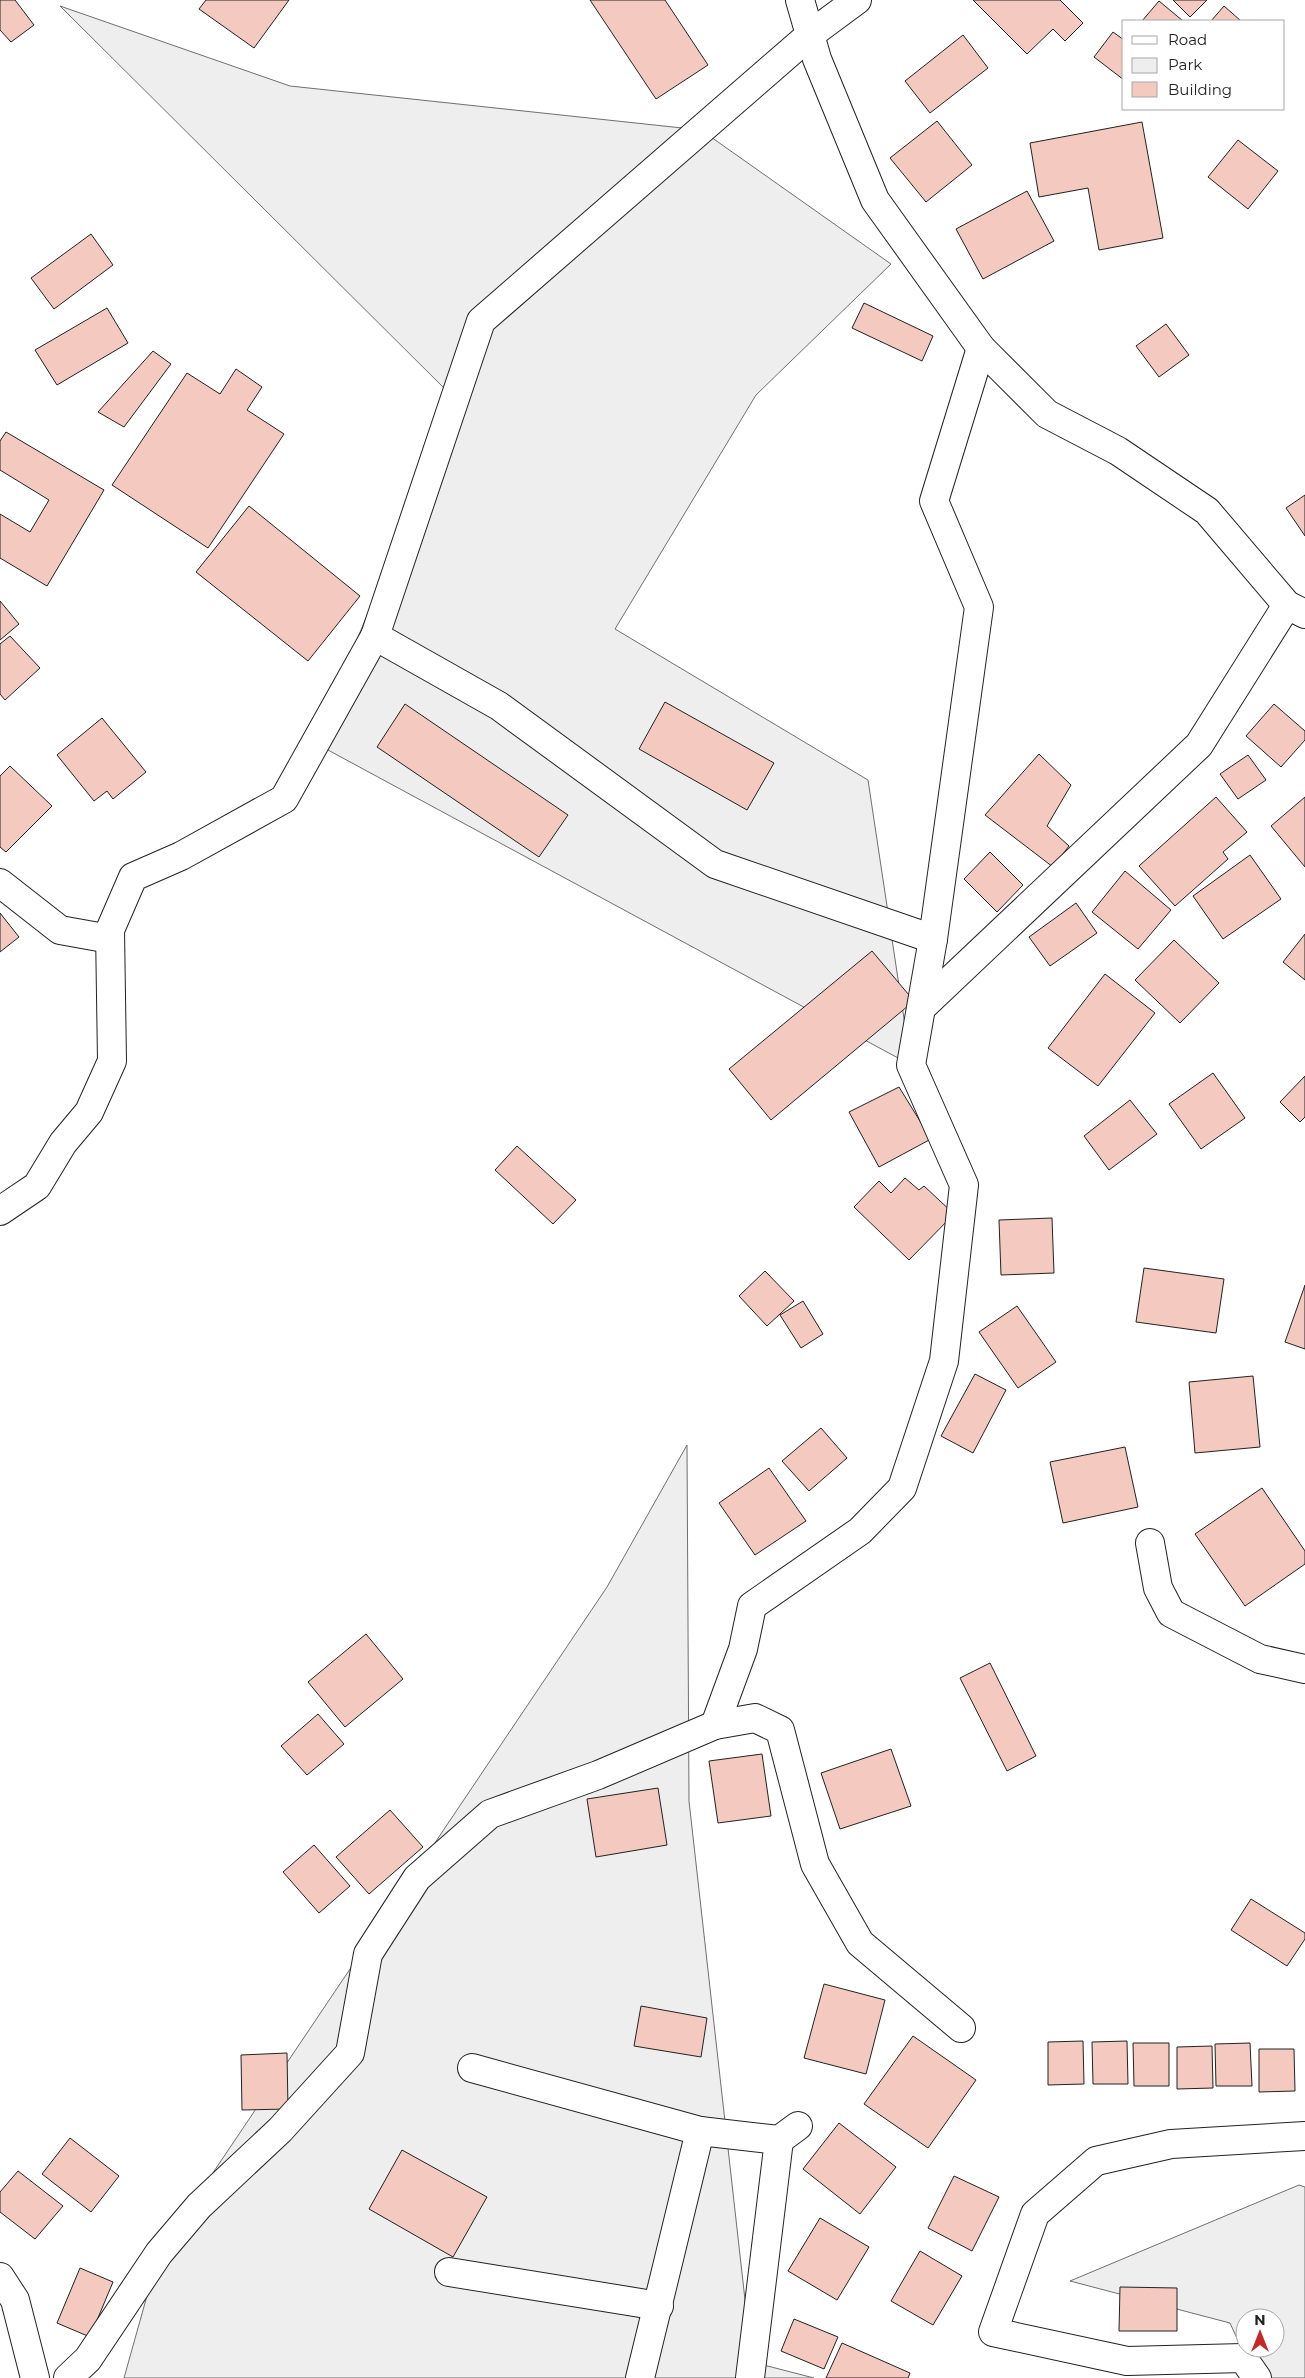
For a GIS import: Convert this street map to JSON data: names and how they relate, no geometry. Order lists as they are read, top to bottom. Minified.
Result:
{"legend":["Road","Park","Building"],"north":"top"}
